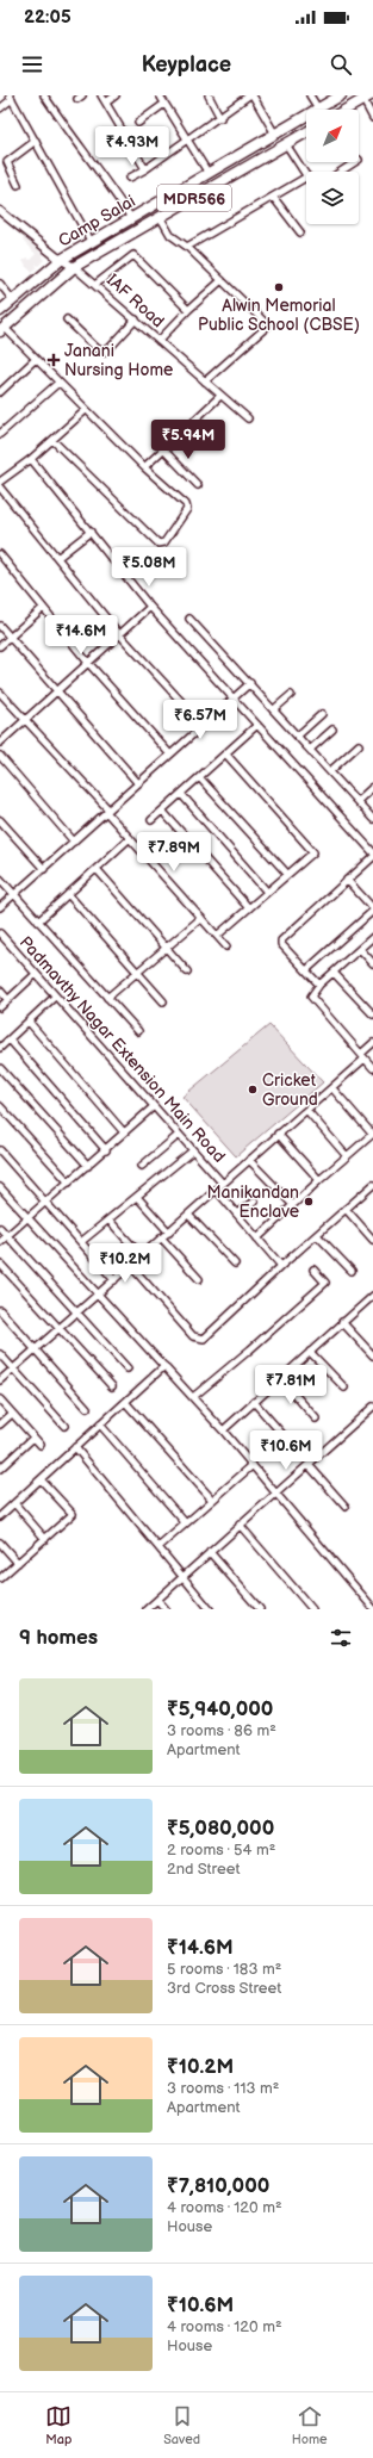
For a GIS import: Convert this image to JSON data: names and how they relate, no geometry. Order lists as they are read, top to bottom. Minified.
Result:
{"streets":{"main road":["MDR566","Camp Salai"],"street":["IAF Road","Padmavthy Nagar Extension Main Road"]},"crossings":[["Camp Salai","IAF Road"]],"places":{"other":["Alwin Memorial Public School (CBSE)","Cricket Ground","Manikandan Enclave"],"health":["Janani Nursing Home"]},"north":"top right","page":{"status":"22:05","header":"Keyplace","price":["₹4.93M","₹5.94M","₹5.08M","₹14.6M","₹6.57M","₹7.89M","₹10.2M","₹7.81M","₹10.6M"],"heading":"9 homes","list":[{"name":"₹5,940,000","note":"3 rooms · 86 m² · Apartment"},{"name":"₹5,080,000","note":"2 rooms · 54 m² · 2nd Street"},{"name":"₹14.6M","note":"5 rooms · 183 m² · 3rd Cross Street"},{"name":"₹10.2M","note":"3 rooms · 113 m² · Apartment"},{"name":"₹7,810,000","note":"4 rooms · 120 m² · House"},{"name":"₹10.6M","note":"4 rooms · 120 m² · House"}],"tabs":["Map","Saved","Home"]}}
